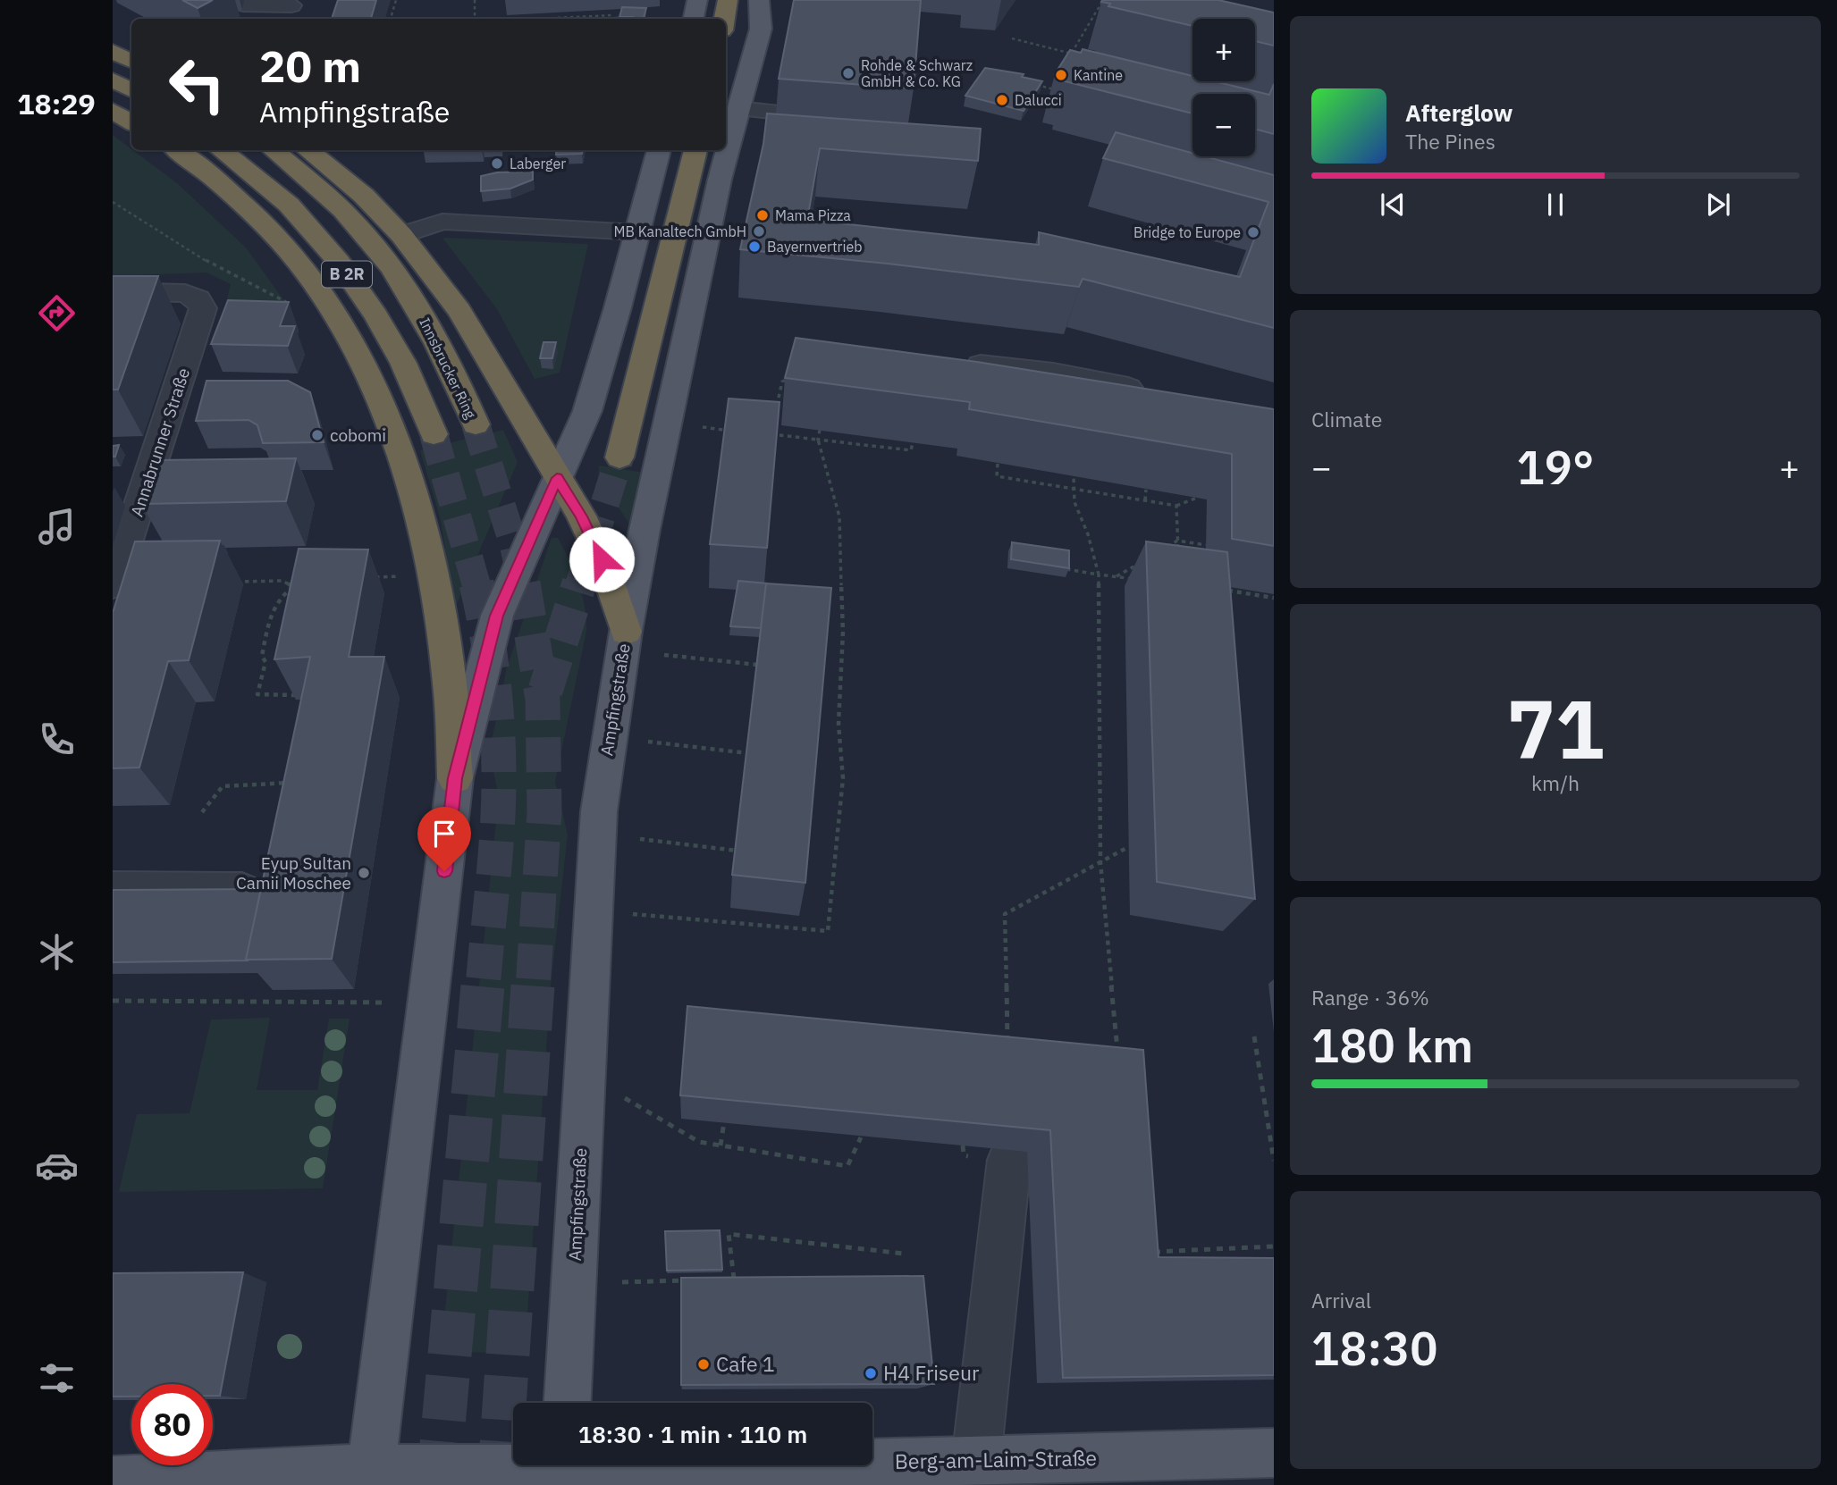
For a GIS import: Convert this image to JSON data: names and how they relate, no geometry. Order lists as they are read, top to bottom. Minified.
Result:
{"streets":{"highway":["B 2R","Innsbrucker Ring"],"main road":["Ampfingstraße","Berg-am-Laim-Straße"],"street":["Annabrunner Straße"]},"places":["Rohde & Schwarz GmbH & Co. KG","Kantine","Dalucci","Laberger","Mama Pizza","MB Kanaltech GmbH","Bridge to Europe","Bayernvertrieb","cobomi","Eyup Sultan Camii Moschee","Cafe 1","H4 Friseur"],"page":{"tabs":"18:29","map_buttons":["+","−"],"turn":["20 m","Ampfingstraße"],"song":["Afterglow","The Pines"],"tile":["Climate",["71","km/h"],["Range · 36%","180 km"],["Arrival","18:30"]],"heat":["−","19°","+"],"limit":"80","trip":"18:30 · 1 min · 110 m"}}
